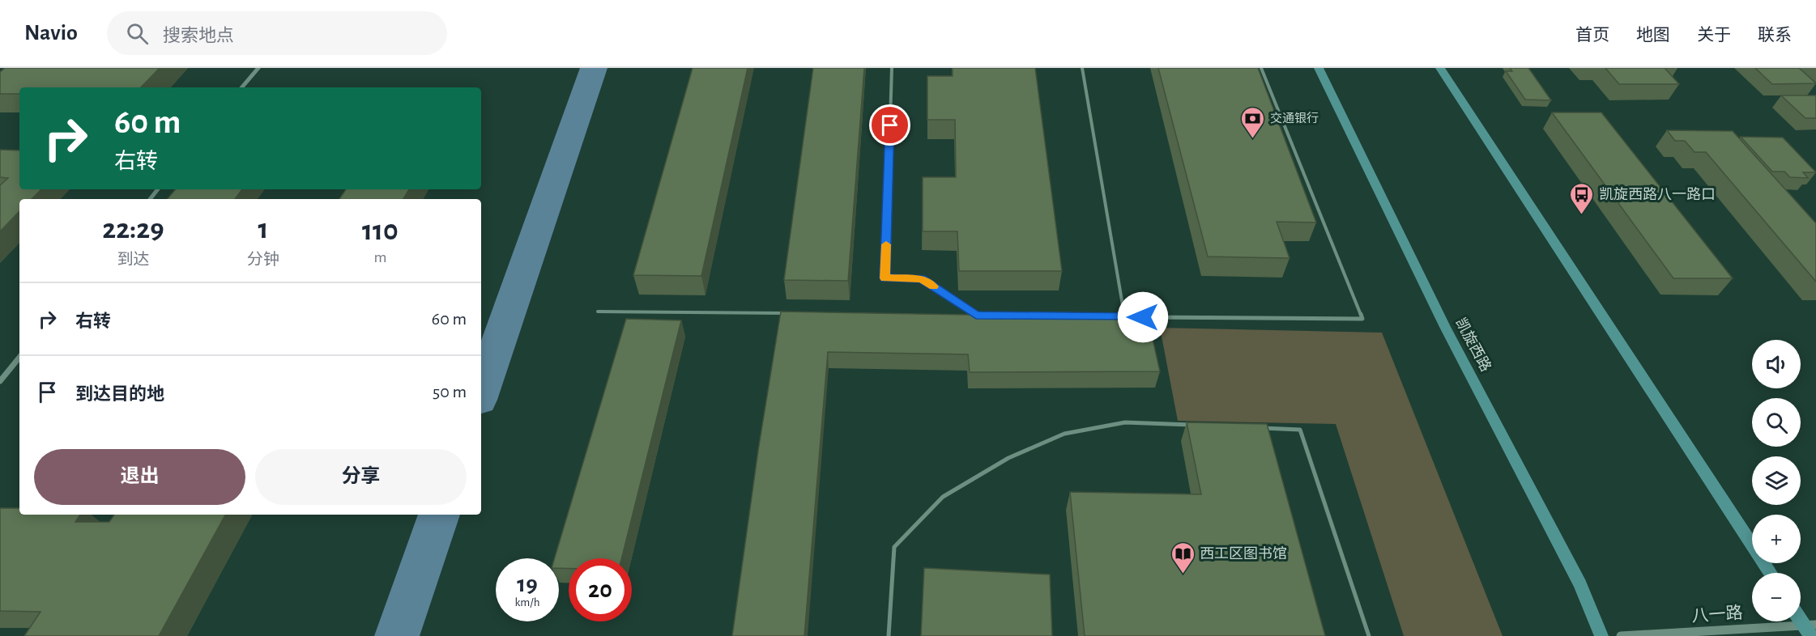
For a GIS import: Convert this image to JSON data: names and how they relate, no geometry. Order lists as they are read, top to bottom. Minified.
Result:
{"streets":{"main road":["凯旋西路"],"street":["八一路"]},"places":{"bank":["交通银行"],"bus stop":["凯旋西路八一路口"],"library":["西工区图书馆"]},"page":{"header":"Navio","search":"搜索地点","nav":["首页","地图","关于","联系"],"turn":["60 m","右转"],"eta":["22:29","到达","1","分钟","110","m"],"list":[{"name":"右转","value":"60 m"},{"name":"到达目的地","value":"50 m"}],"map_buttons":["+","−"],"buttons":["退出","分享"],"speed":"19 km/h","limit":"20"}}
